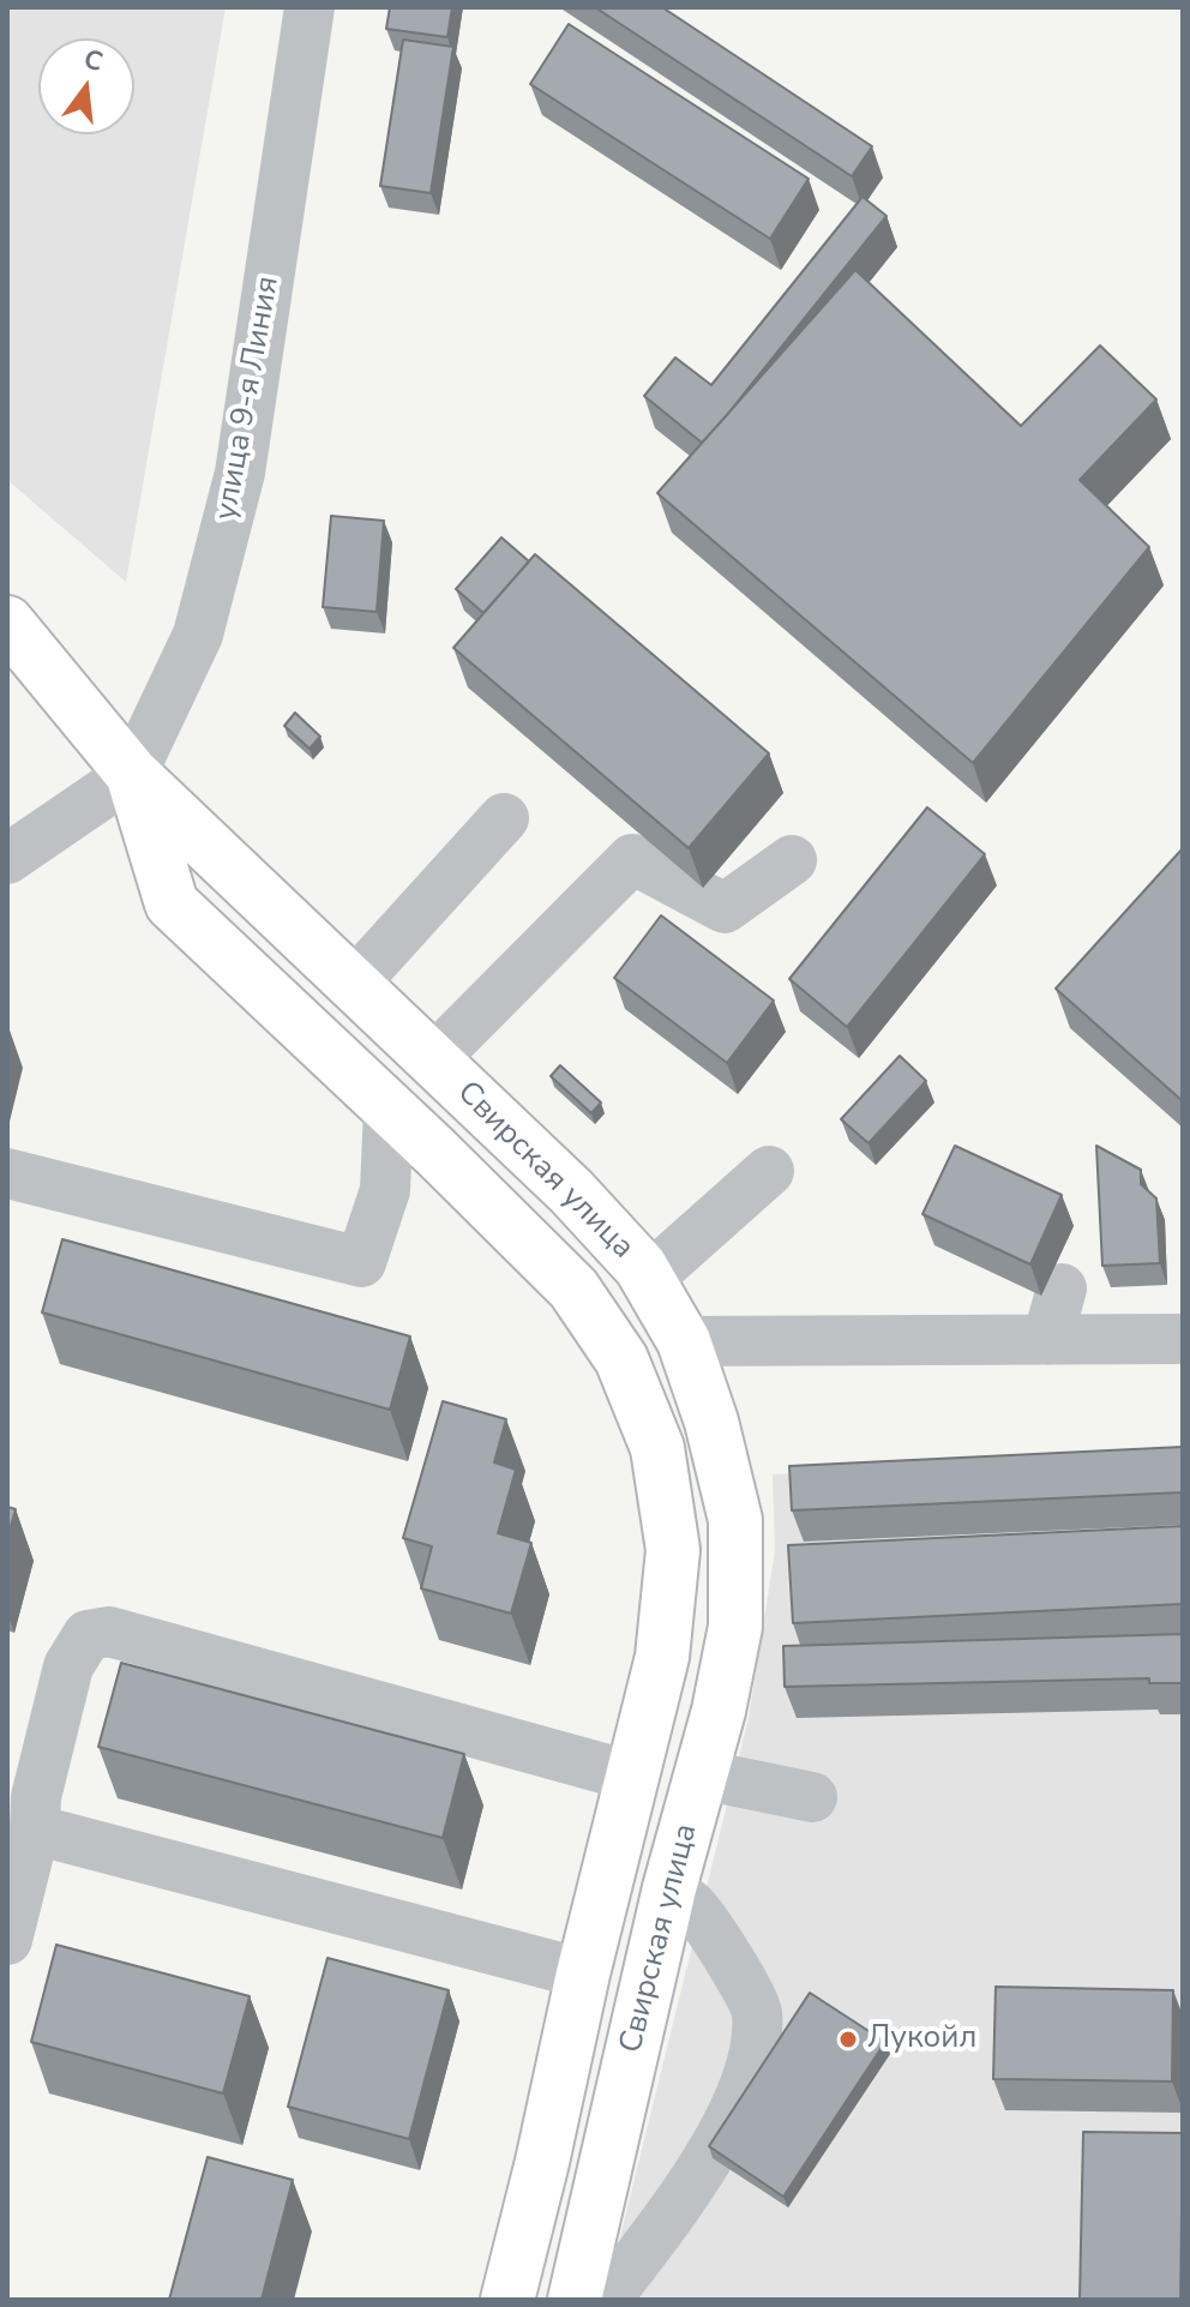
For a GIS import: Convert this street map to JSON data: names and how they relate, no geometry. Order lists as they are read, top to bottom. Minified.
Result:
{"streets":{"highway":["Свирская улица"],"street":["улица 9-я Линия"]},"crossings":[["улица 9-я Линия","Свирская улица"]],"places":["Лукойл"],"north":"top"}
